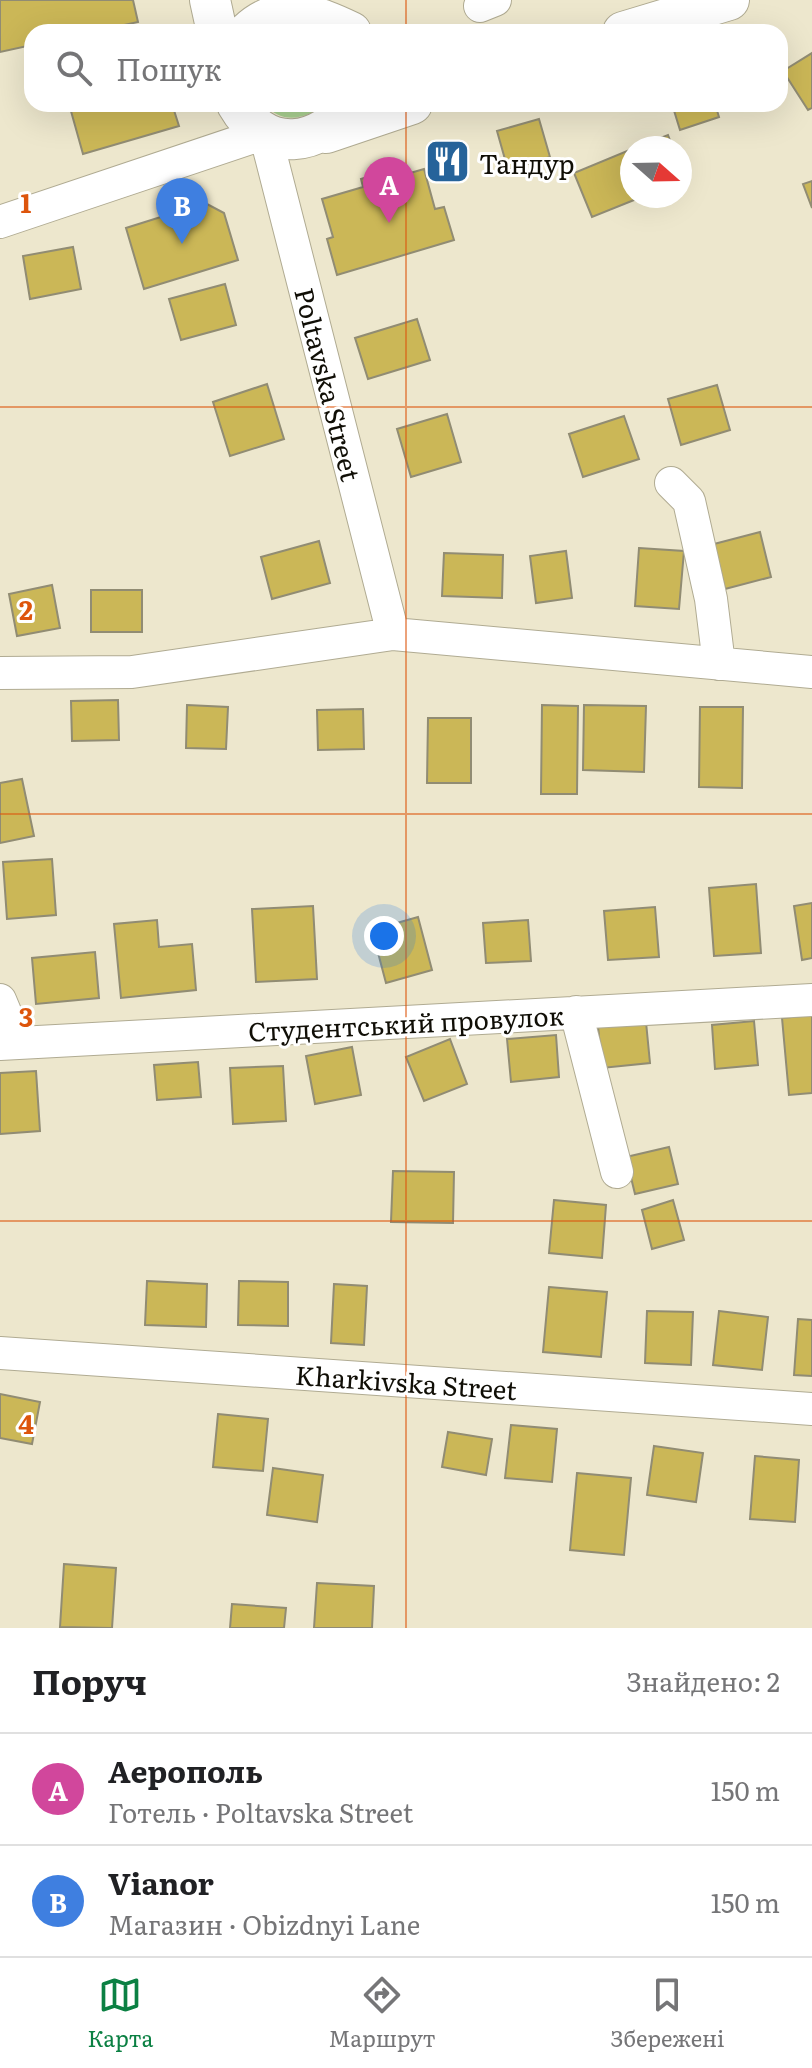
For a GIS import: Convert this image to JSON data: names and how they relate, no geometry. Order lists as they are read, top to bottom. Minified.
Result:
{"streets":{"street":["Poltavska Street","Студентський провулок","Kharkivska Street"]},"places":{"restaurant":["Тандур"]},"north":"right","page":{"search":"Пошук","pins":["A","B"],"heading":["Поруч","Знайдено: 2"],"list":[{"mark":"A","name":"Аерополь","note":"Готель · Poltavska Street","value":"150 m"},{"mark":"B","name":"Vianor","note":"Магазин · Obizdnyi Lane","value":"150 m"}],"nav":["Карта","Маршрут","Збережені"]},"grid":{"rows":["1","2","3","4"]}}
